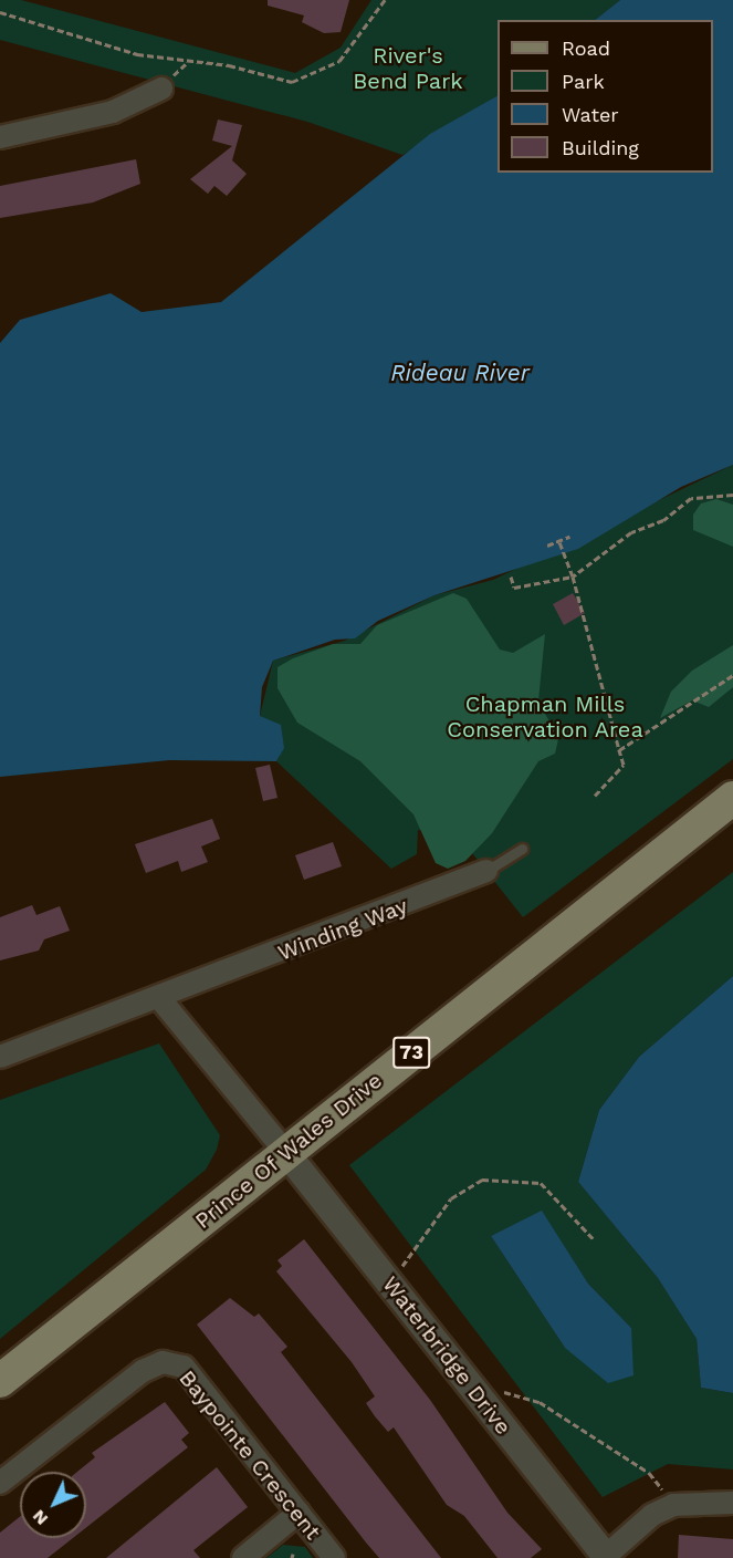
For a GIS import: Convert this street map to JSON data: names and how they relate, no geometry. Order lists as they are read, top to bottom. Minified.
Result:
{"streets":{"main road":["73","Prince Of Wales Drive"],"street":["Winding Way","Waterbridge Drive","Baypointe Crescent"]},"crossings":[["Prince Of Wales Drive","Waterbridge Drive"]],"water":["Rideau River"],"parks":["River's Bend Park","Chapman Mills Conservation Area"],"legend":["Road","Park","Water","Building"],"north":"bottom left"}
